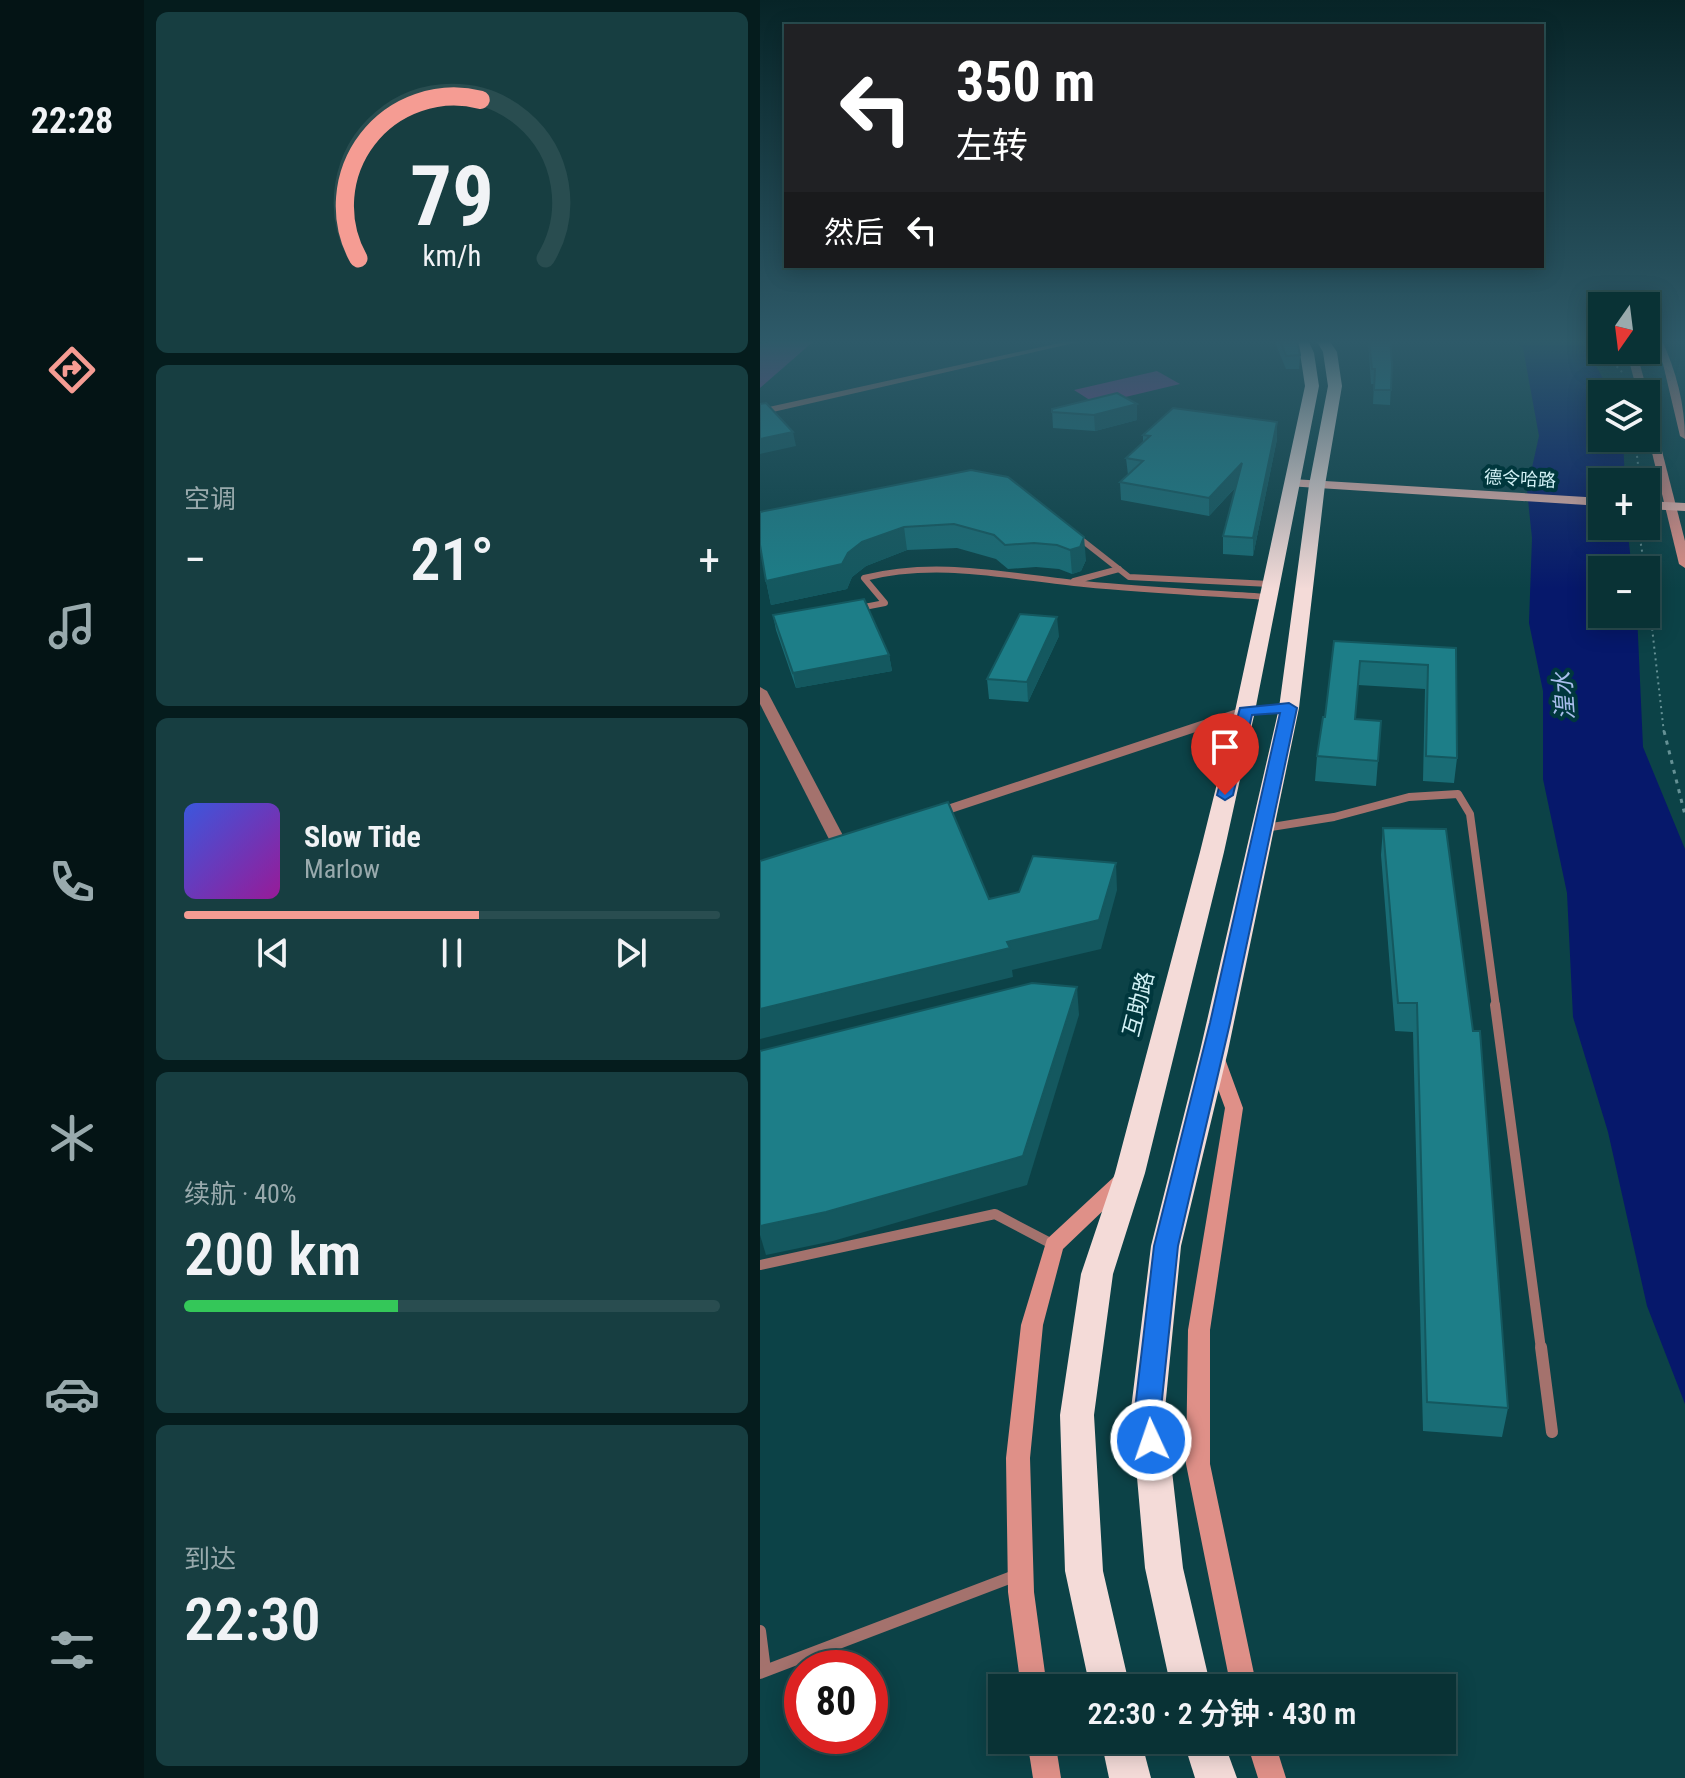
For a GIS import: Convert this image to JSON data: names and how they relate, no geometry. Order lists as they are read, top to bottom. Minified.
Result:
{"streets":{"highway":["互助路"],"main road":["德令哈路"]},"crossings":[["德令哈路","互助路"]],"water":["湟水"],"north":"bottom","page":{"tabs":"22:28","turn":["350 m","左转"],"then":"然后","map_buttons":["+","−"],"tile":["空调",["续航 · 40%","200 km"],["到达","22:30"]],"heat":["−","21°","+"],"song":["Slow Tide","Marlow"],"limit":"80","trip":"22:30 · 2 分钟 · 430 m","gauge":["79","km/h"]}}
